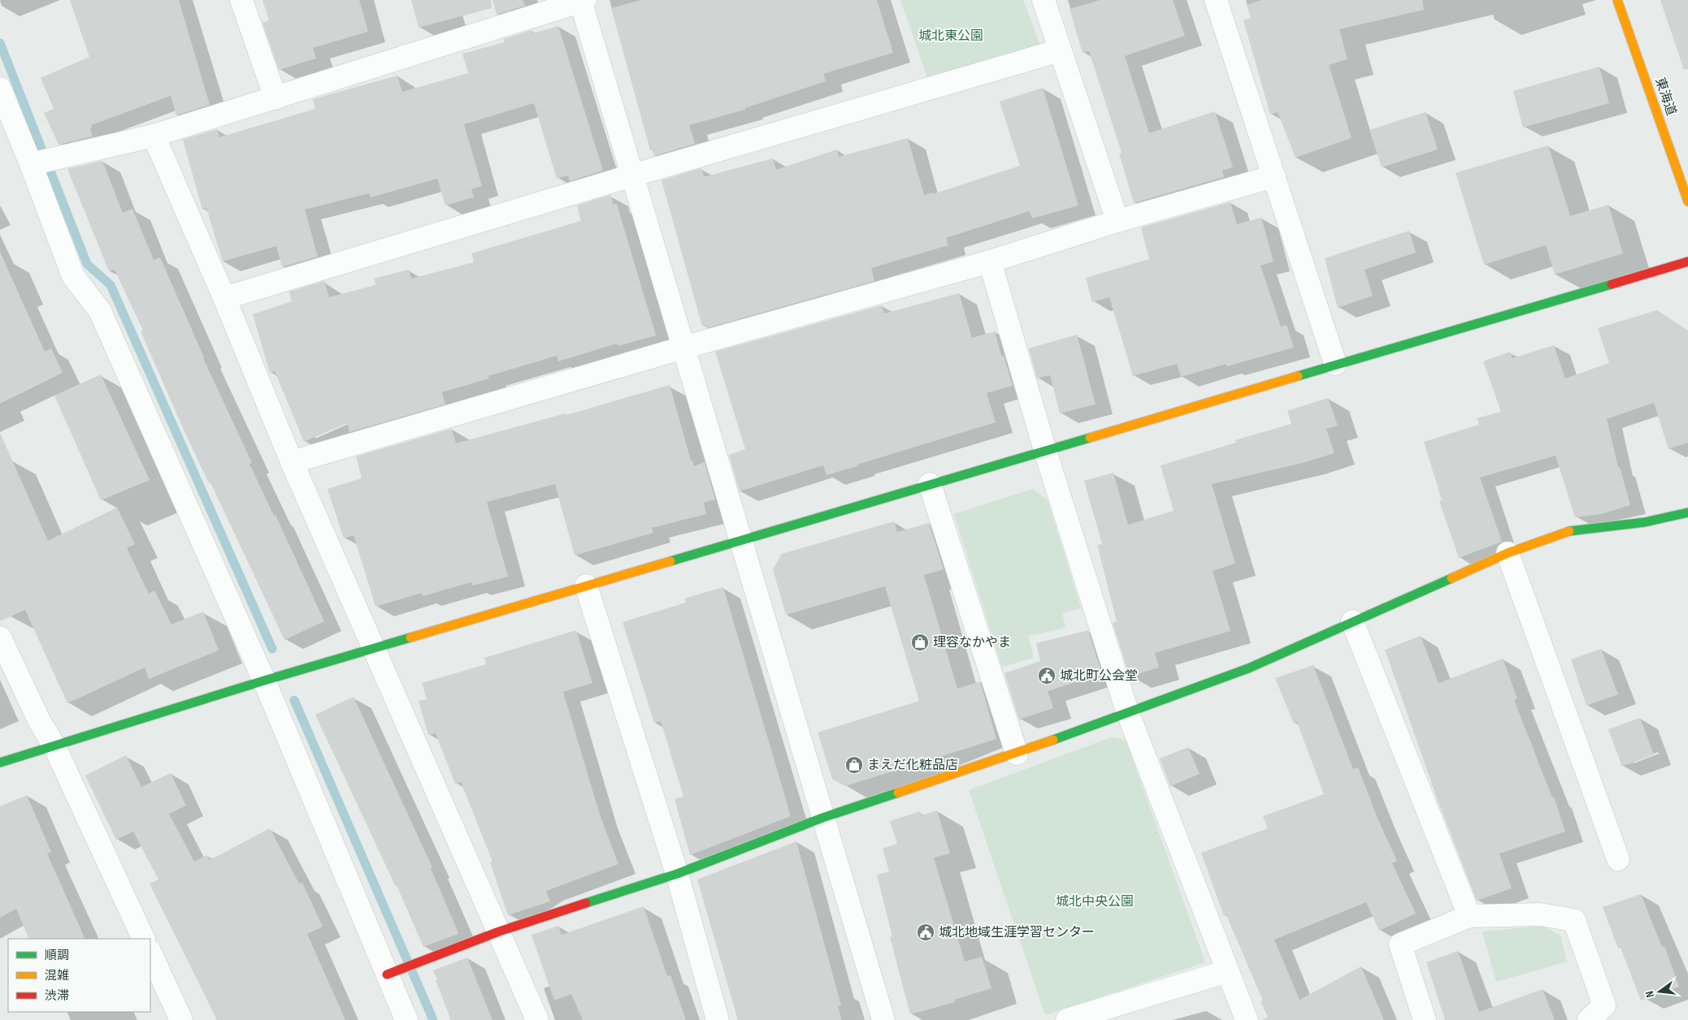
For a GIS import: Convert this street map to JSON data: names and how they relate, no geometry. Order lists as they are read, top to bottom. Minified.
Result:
{"streets":{"street":["東海道"]},"parks":["城北東公園","城北中央公園"],"places":{"shop":["理容なかやま","まえだ化粧品店"],"public building":["城北町公会堂","城北地域生涯学習センター"]},"legend":["順調","混雑","渋滞"],"north":"left"}
